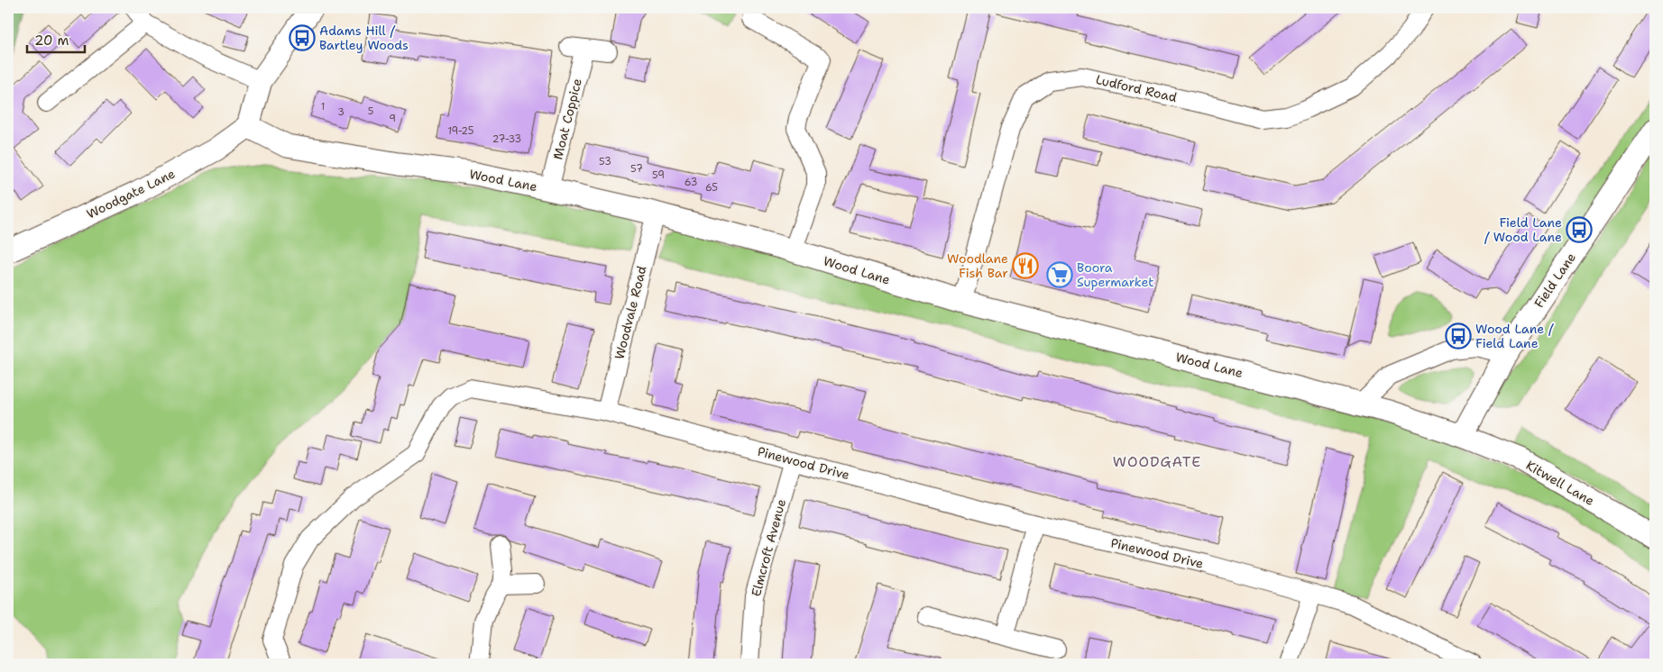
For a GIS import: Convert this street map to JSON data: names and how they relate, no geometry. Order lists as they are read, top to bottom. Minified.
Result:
{"streets":{"street":["Ludford Road","Moat Coppice","Wood Lane","Woodgate Lane","Field Lane","Woodvale Road","Pinewood Drive","Kitwell Lane","Elmcroft Avenue"]},"crossings":[["Ludford Road","Wood Lane"],["Moat Coppice","Wood Lane"],["Wood Lane","Woodgate Lane"],["Wood Lane","Field Lane"],["Wood Lane","Woodvale Road"],["Wood Lane","Kitwell Lane"],["Field Lane","Kitwell Lane"],["Woodvale Road","Pinewood Drive"],["Pinewood Drive","Elmcroft Avenue"]],"districts":["WOODGATE"],"places":{"bus stop":["Adams Hill / Bartley Woods","Field Lane / Wood Lane","Wood Lane / Field Lane"],"restaurant":["Woodlane Fish Bar"],"supermarket":["Boora Supermarket"]},"house_numbers":["1","5","3","9","19-25","27-33","53","57","59","63","65"],"scale_bar":"20 m"}
